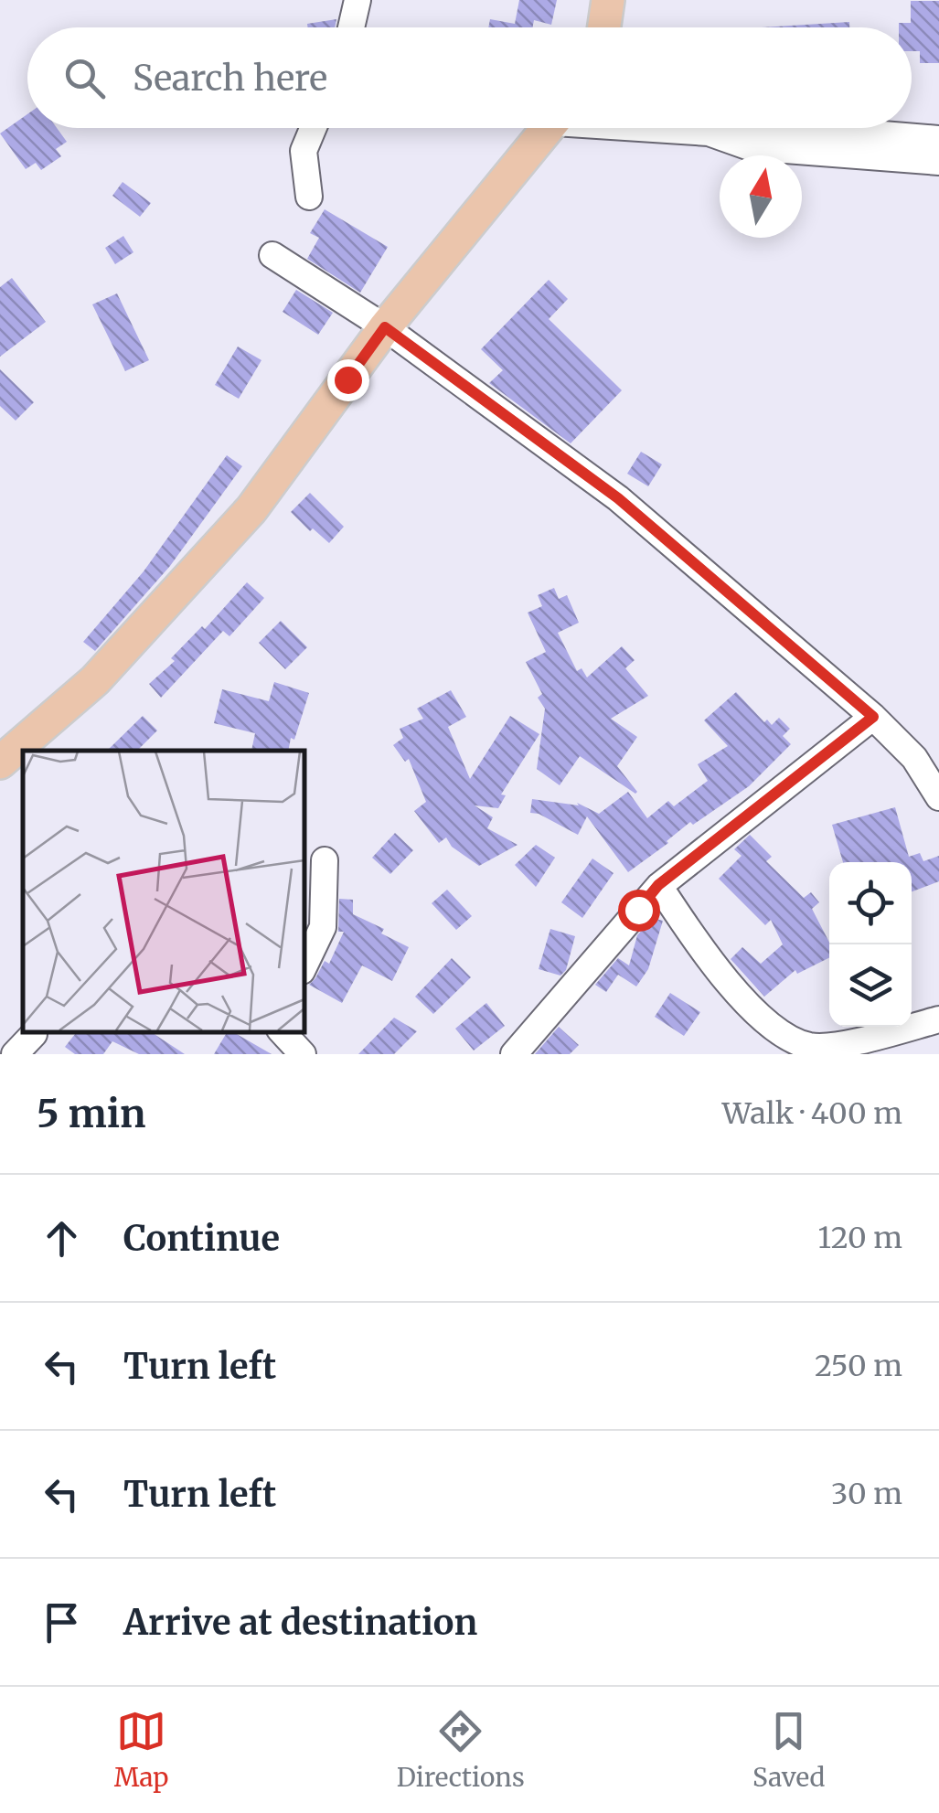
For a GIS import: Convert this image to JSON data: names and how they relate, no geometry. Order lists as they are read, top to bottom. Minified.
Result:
{"north":"top","page":{"search":"Search here","heading":["5 min","Walk · 400 m"],"list":[["Continue","120 m"],["Turn left","250 m"],["Turn left","30 m"],"Arrive at destination"],"nav":["Map","Directions","Saved"]}}
